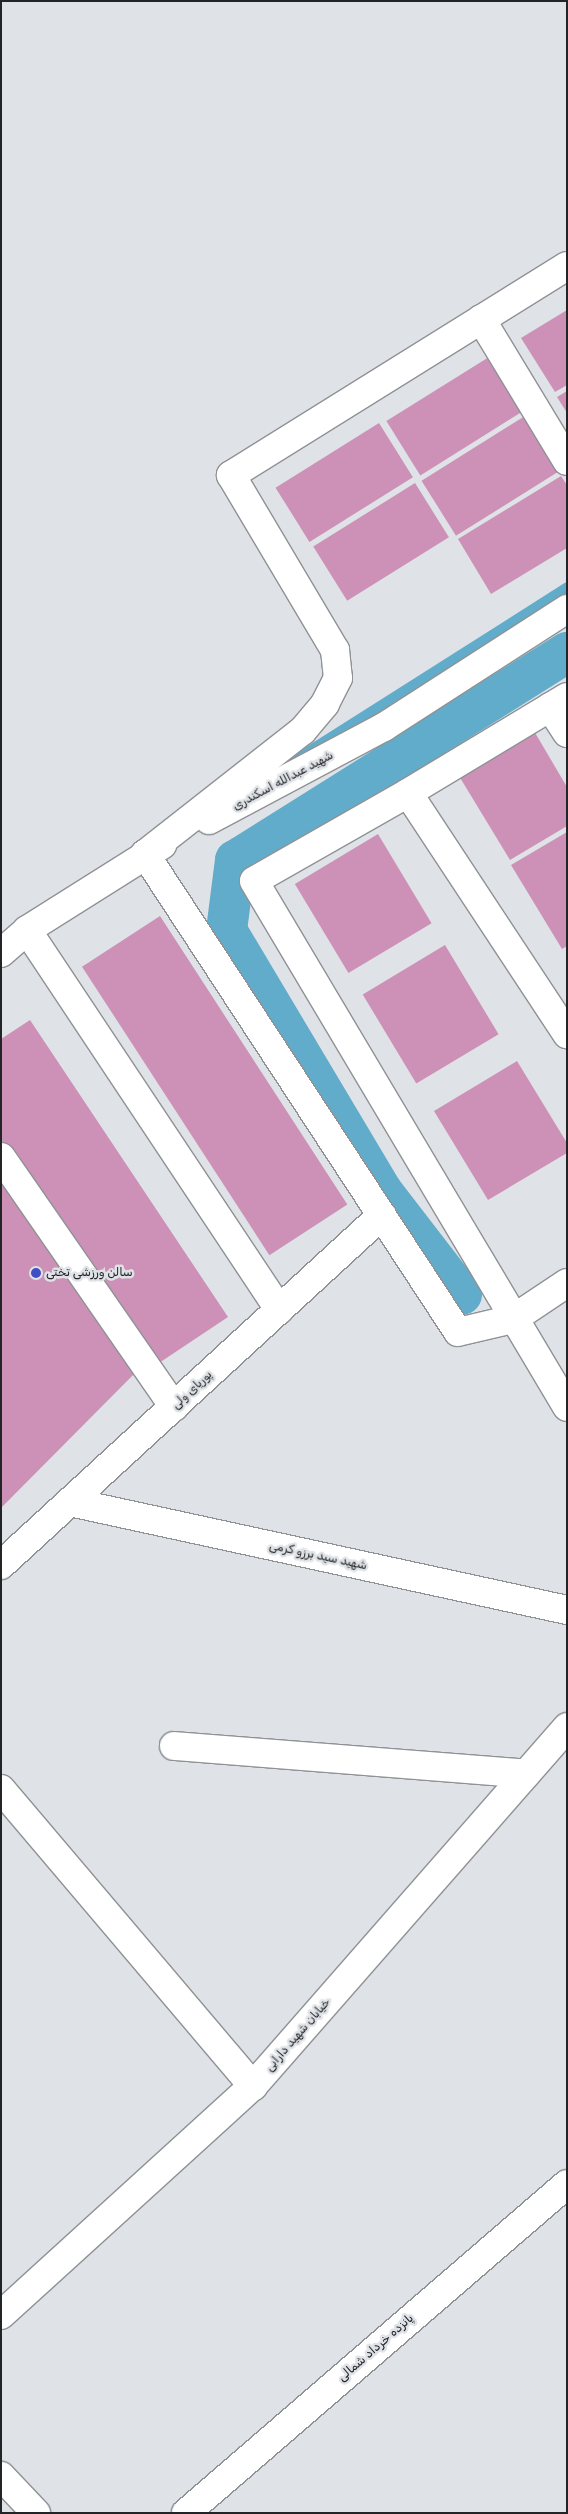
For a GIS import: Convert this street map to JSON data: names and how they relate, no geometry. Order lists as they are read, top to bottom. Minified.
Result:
{"streets":{"street":["شهید عبدالله اسکندری","پوریای ولی","شهید سید برزو کرمی","خیابان شهید دارابی","پانزده خرداد شمالی"]},"crossings":[["پوریای ولی","شهید سید برزو کرمی"]],"places":["سالن ورزشی تختی"]}
